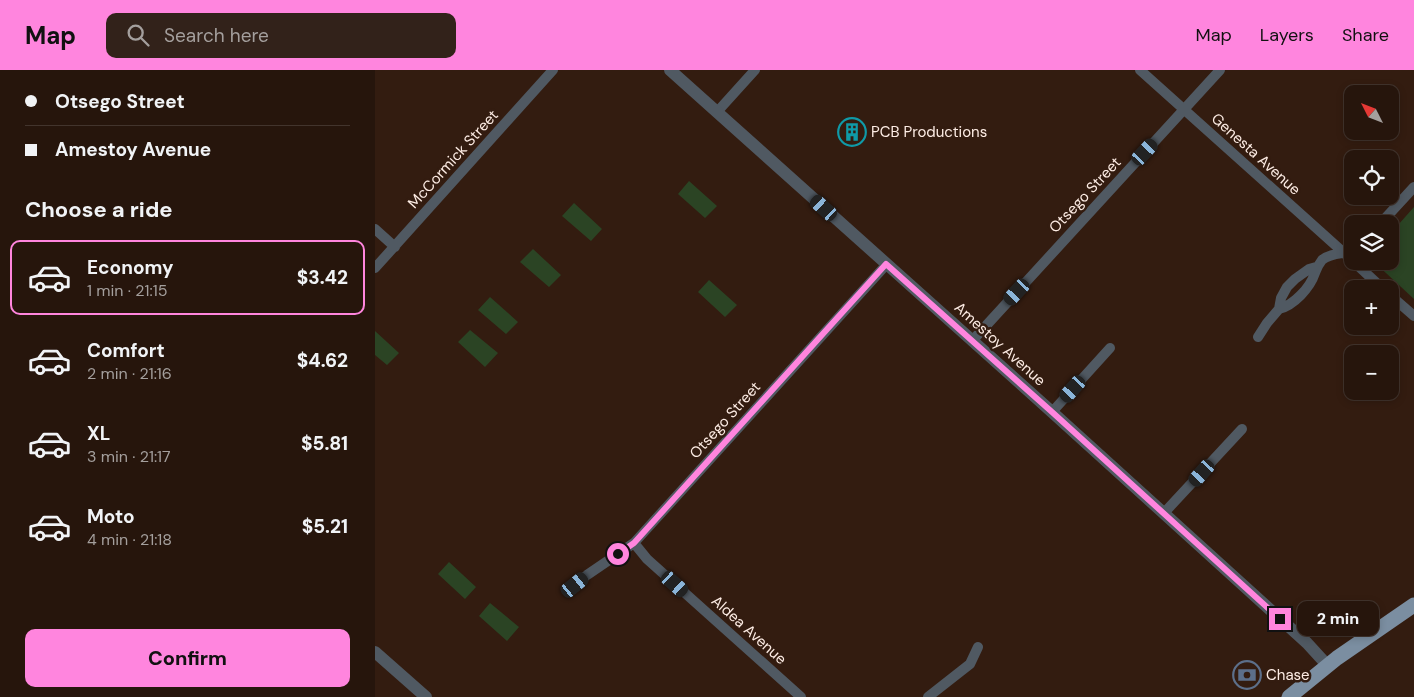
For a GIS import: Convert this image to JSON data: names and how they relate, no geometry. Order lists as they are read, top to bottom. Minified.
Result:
{"streets":{"street":["Genesta Avenue","McCormick Street","Otsego Street","Amestoy Avenue","Aldea Avenue"]},"crossings":[["Genesta Avenue","Otsego Street"],["Otsego Street","Amestoy Avenue"],["Otsego Street","Aldea Avenue"]],"places":{"building":["PCB Productions"],"bank":["Chase"]},"north":"top left","page":{"header":"Map","search":"Search here","nav":["Map","Layers","Share"],"banner":["Otsego Street","Amestoy Avenue"],"map_buttons":["+","−"],"heading":"Choose a ride","list":[{"name":"Economy","note":"1 min · 21:15","value":"$3.42"},{"name":"Comfort","note":"2 min · 21:16","value":"$4.62"},{"name":"XL","note":"3 min · 21:17","value":"$5.81"},{"name":"Moto","note":"4 min · 21:18","value":"$5.21"}],"bubble":"2 min","buttons":"Confirm"}}
